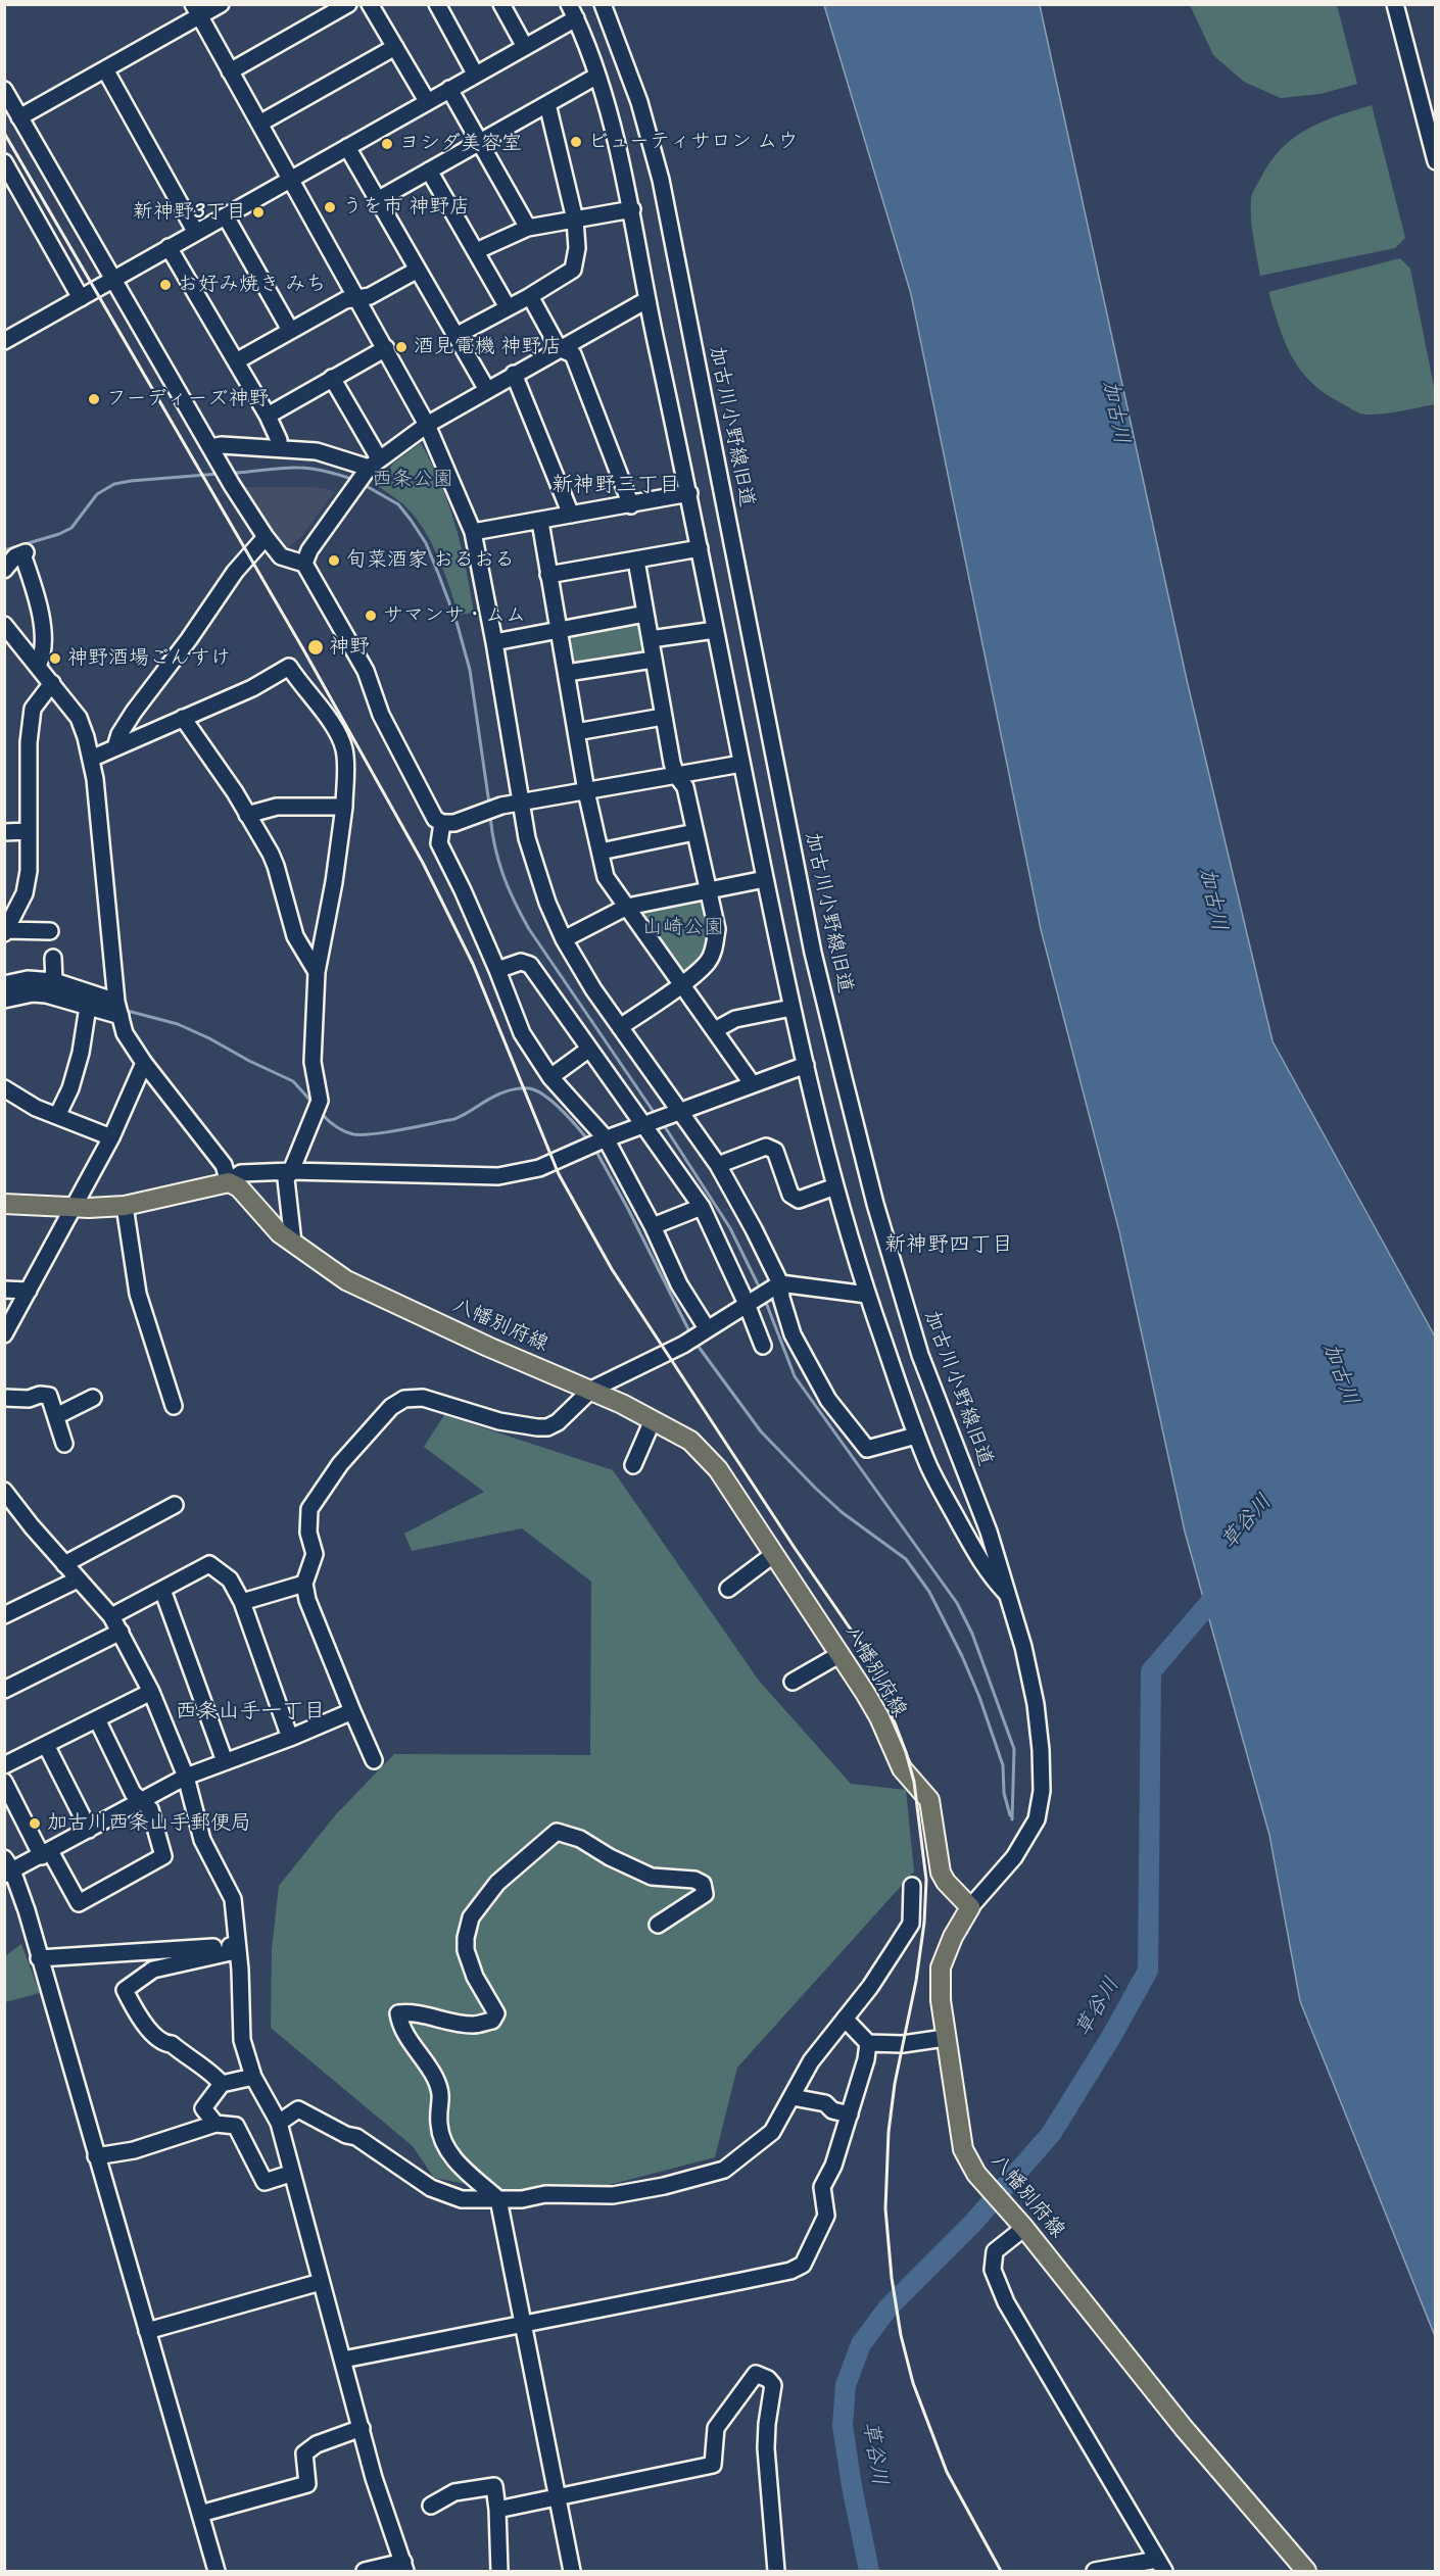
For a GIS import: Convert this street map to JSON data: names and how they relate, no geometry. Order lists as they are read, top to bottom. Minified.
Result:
{"streets":{"main road":["八幡別府線"],"street":["加古川小野線旧道"]},"crossings":[["加古川小野線旧道","八幡別府線"]],"districts":["新神野三丁目","新神野四丁目","西条山手一丁目"],"water":["加古川","草谷川"],"parks":["西条公園","山崎公園"],"places":["ビューティサロン ムウ","ヨシダ美容室","うを市 神野店","新神野3丁目","お好み焼き みち","酒見電機 神野店","フーディーズ神野","旬菜酒家 おるおる","サマンサ・ムム","神野","神野酒場ごんすけ","加古川西条山手郵便局"]}
